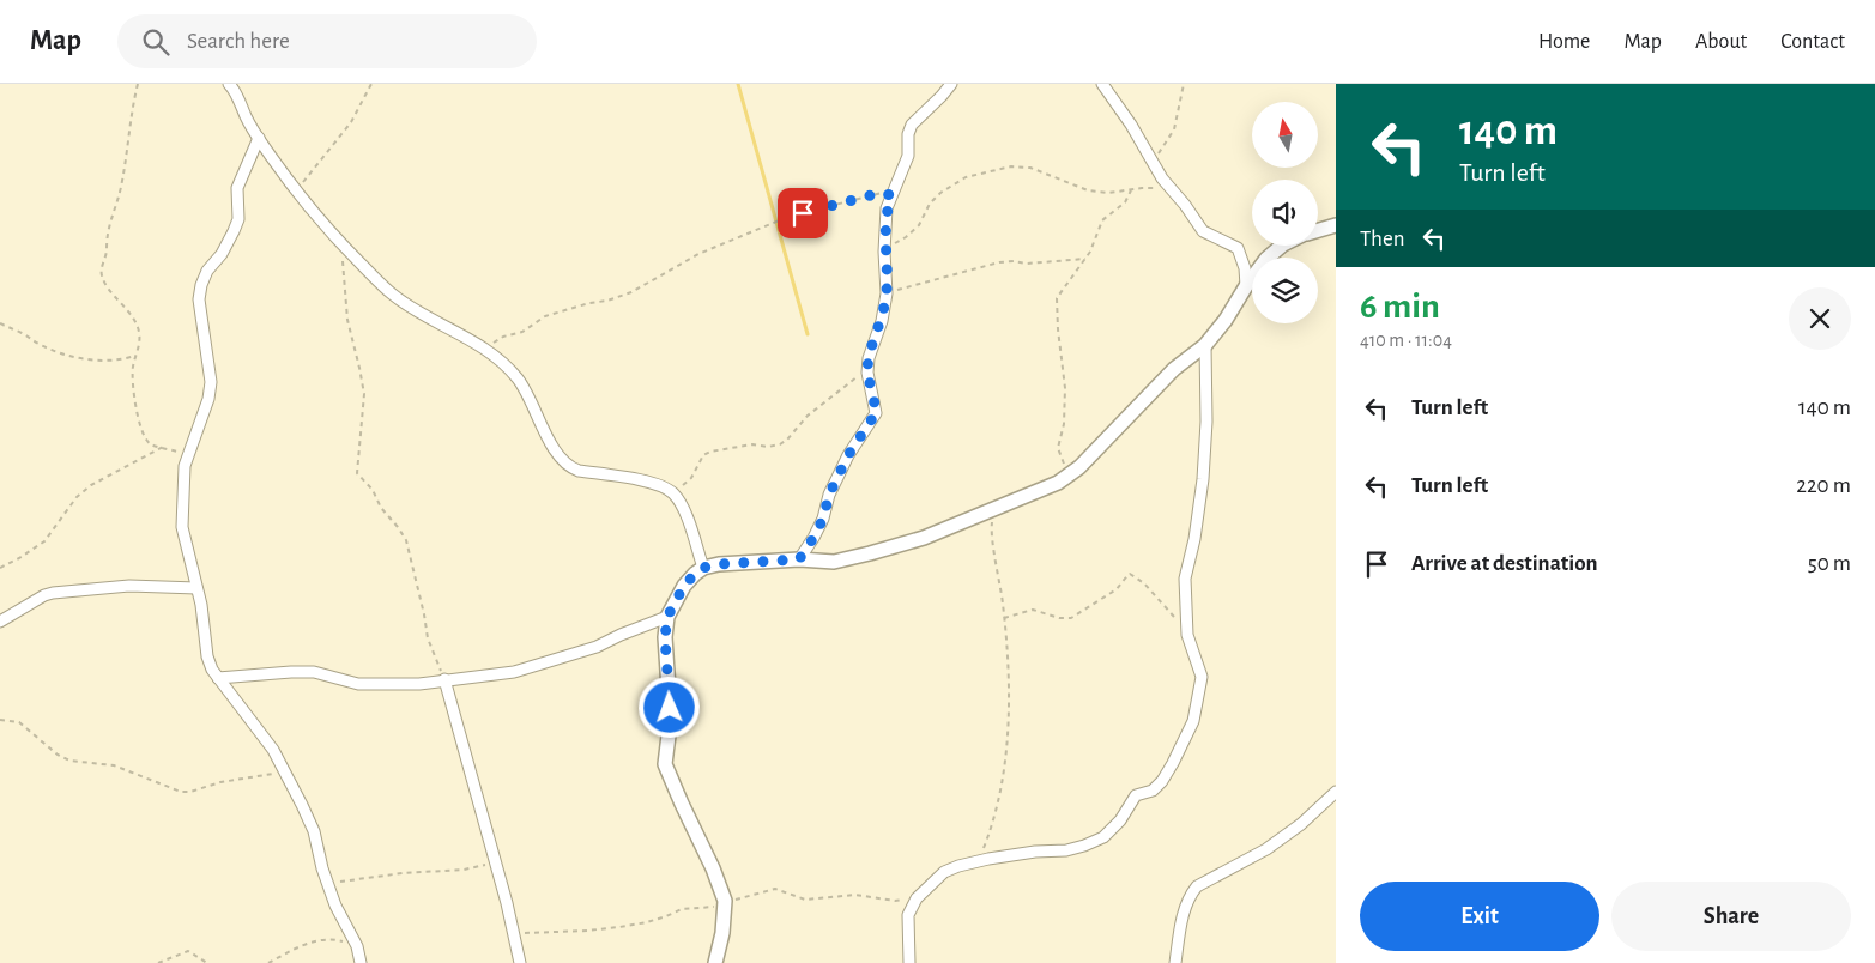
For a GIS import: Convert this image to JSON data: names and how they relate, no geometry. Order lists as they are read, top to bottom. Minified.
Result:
{"north":"top","page":{"header":"Map","search":"Search here","nav":["Home","Map","About","Contact"],"turn":["140 m","Turn left"],"then":"Then","heading":["6 min","410 m · 11:04"],"list":[{"name":"Turn left","value":"140 m"},{"name":"Turn left","value":"220 m"},{"name":"Arrive at destination","value":"50 m"}],"buttons":["Exit","Share"]}}
